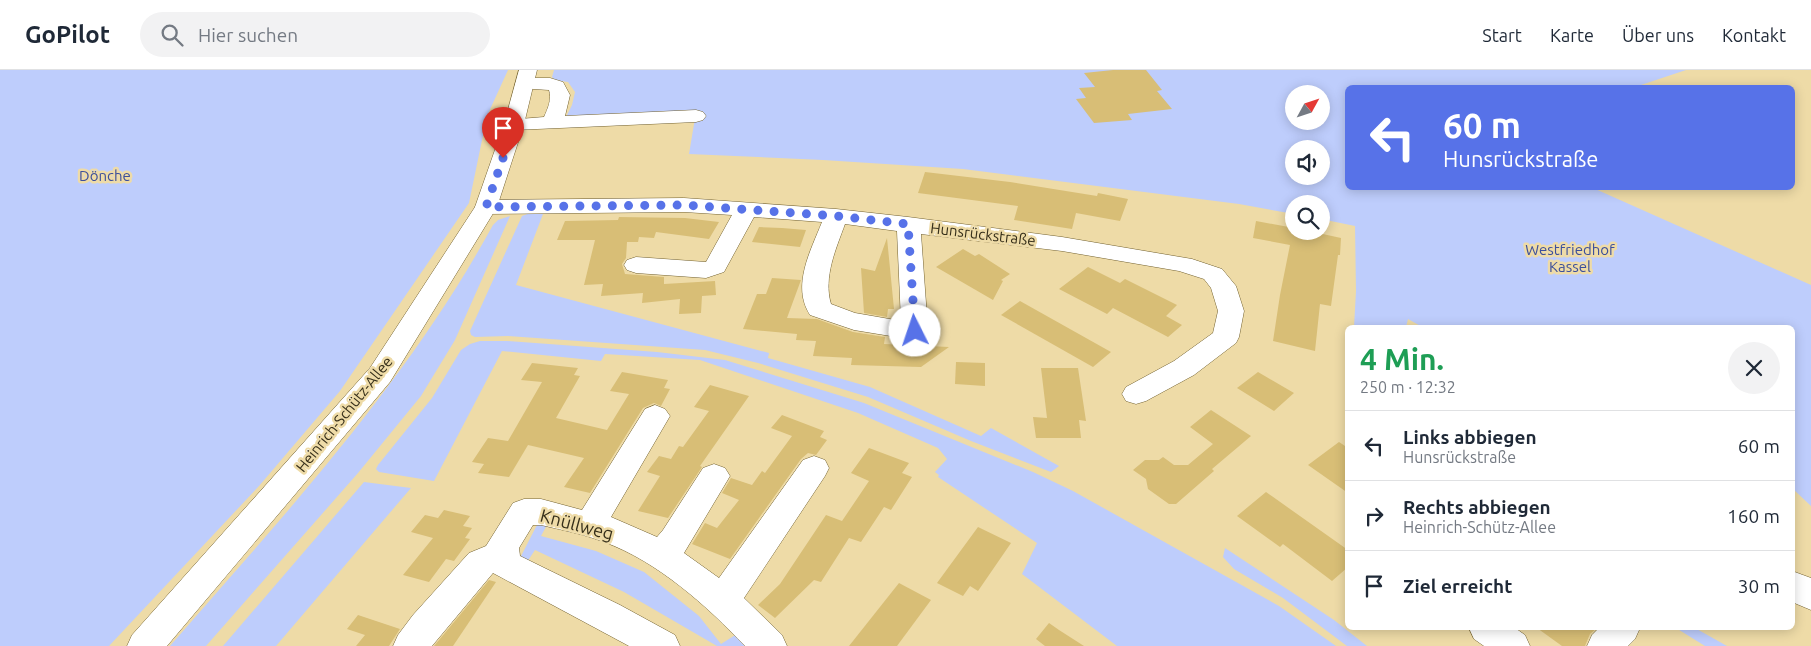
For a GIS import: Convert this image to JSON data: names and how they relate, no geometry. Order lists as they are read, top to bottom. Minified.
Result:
{"streets":{"street":["Hunsrückstraße","Heinrich-Schütz-Allee","Knüllweg"]},"crossings":[["Hunsrückstraße","Heinrich-Schütz-Allee"]],"parks":["Dönche","Westfriedhof Kassel"],"north":"top right","page":{"header":"GoPilot","search":"Hier suchen","nav":["Start","Karte","Über uns","Kontakt"],"turn":["60 m","Hunsrückstraße"],"heading":["4 Min.","250 m · 12:32"],"list":[{"name":"Links abbiegen","note":"Hunsrückstraße","value":"60 m"},{"name":"Rechts abbiegen","note":"Heinrich-Schütz-Allee","value":"160 m"},{"name":"Ziel erreicht","value":"30 m"}]}}
